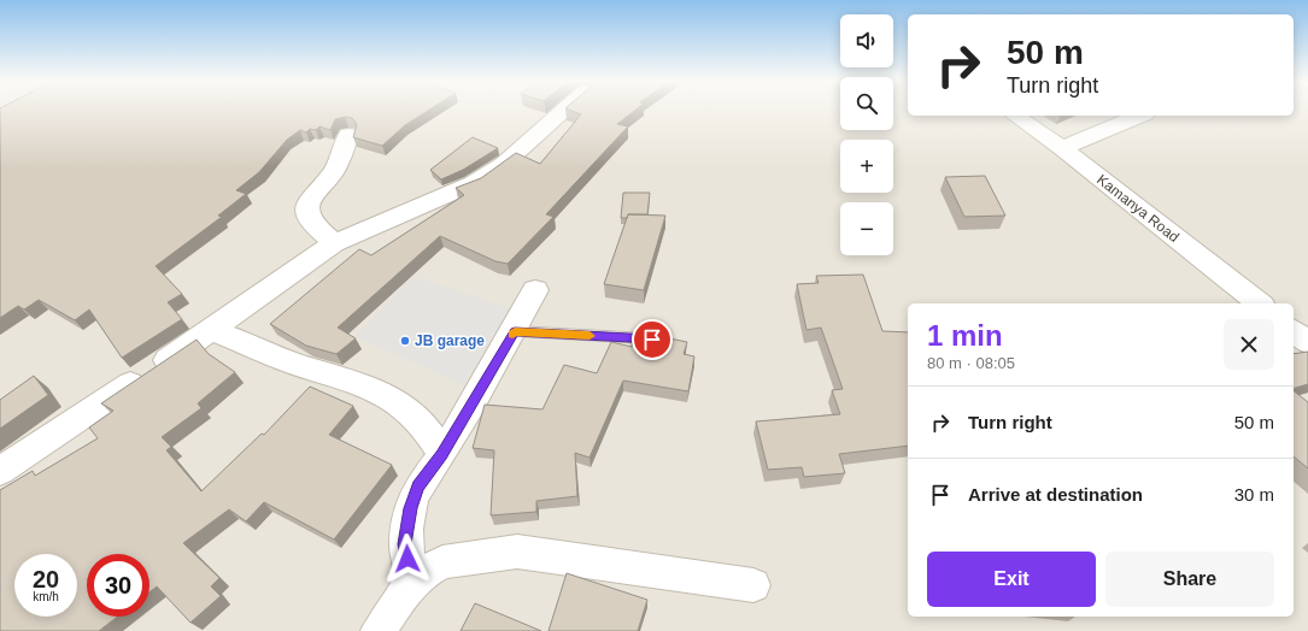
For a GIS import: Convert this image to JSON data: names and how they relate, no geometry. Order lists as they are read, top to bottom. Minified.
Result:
{"streets":{"street":["Kamanya Road"]},"places":["JB garage"],"page":{"map_buttons":["+","−"],"turn":["50 m","Turn right"],"heading":["1 min","80 m · 08:05"],"list":[{"name":"Turn right","value":"50 m"},{"name":"Arrive at destination","value":"30 m"}],"buttons":["Exit","Share"],"speed":"20 km/h","limit":"30"}}
